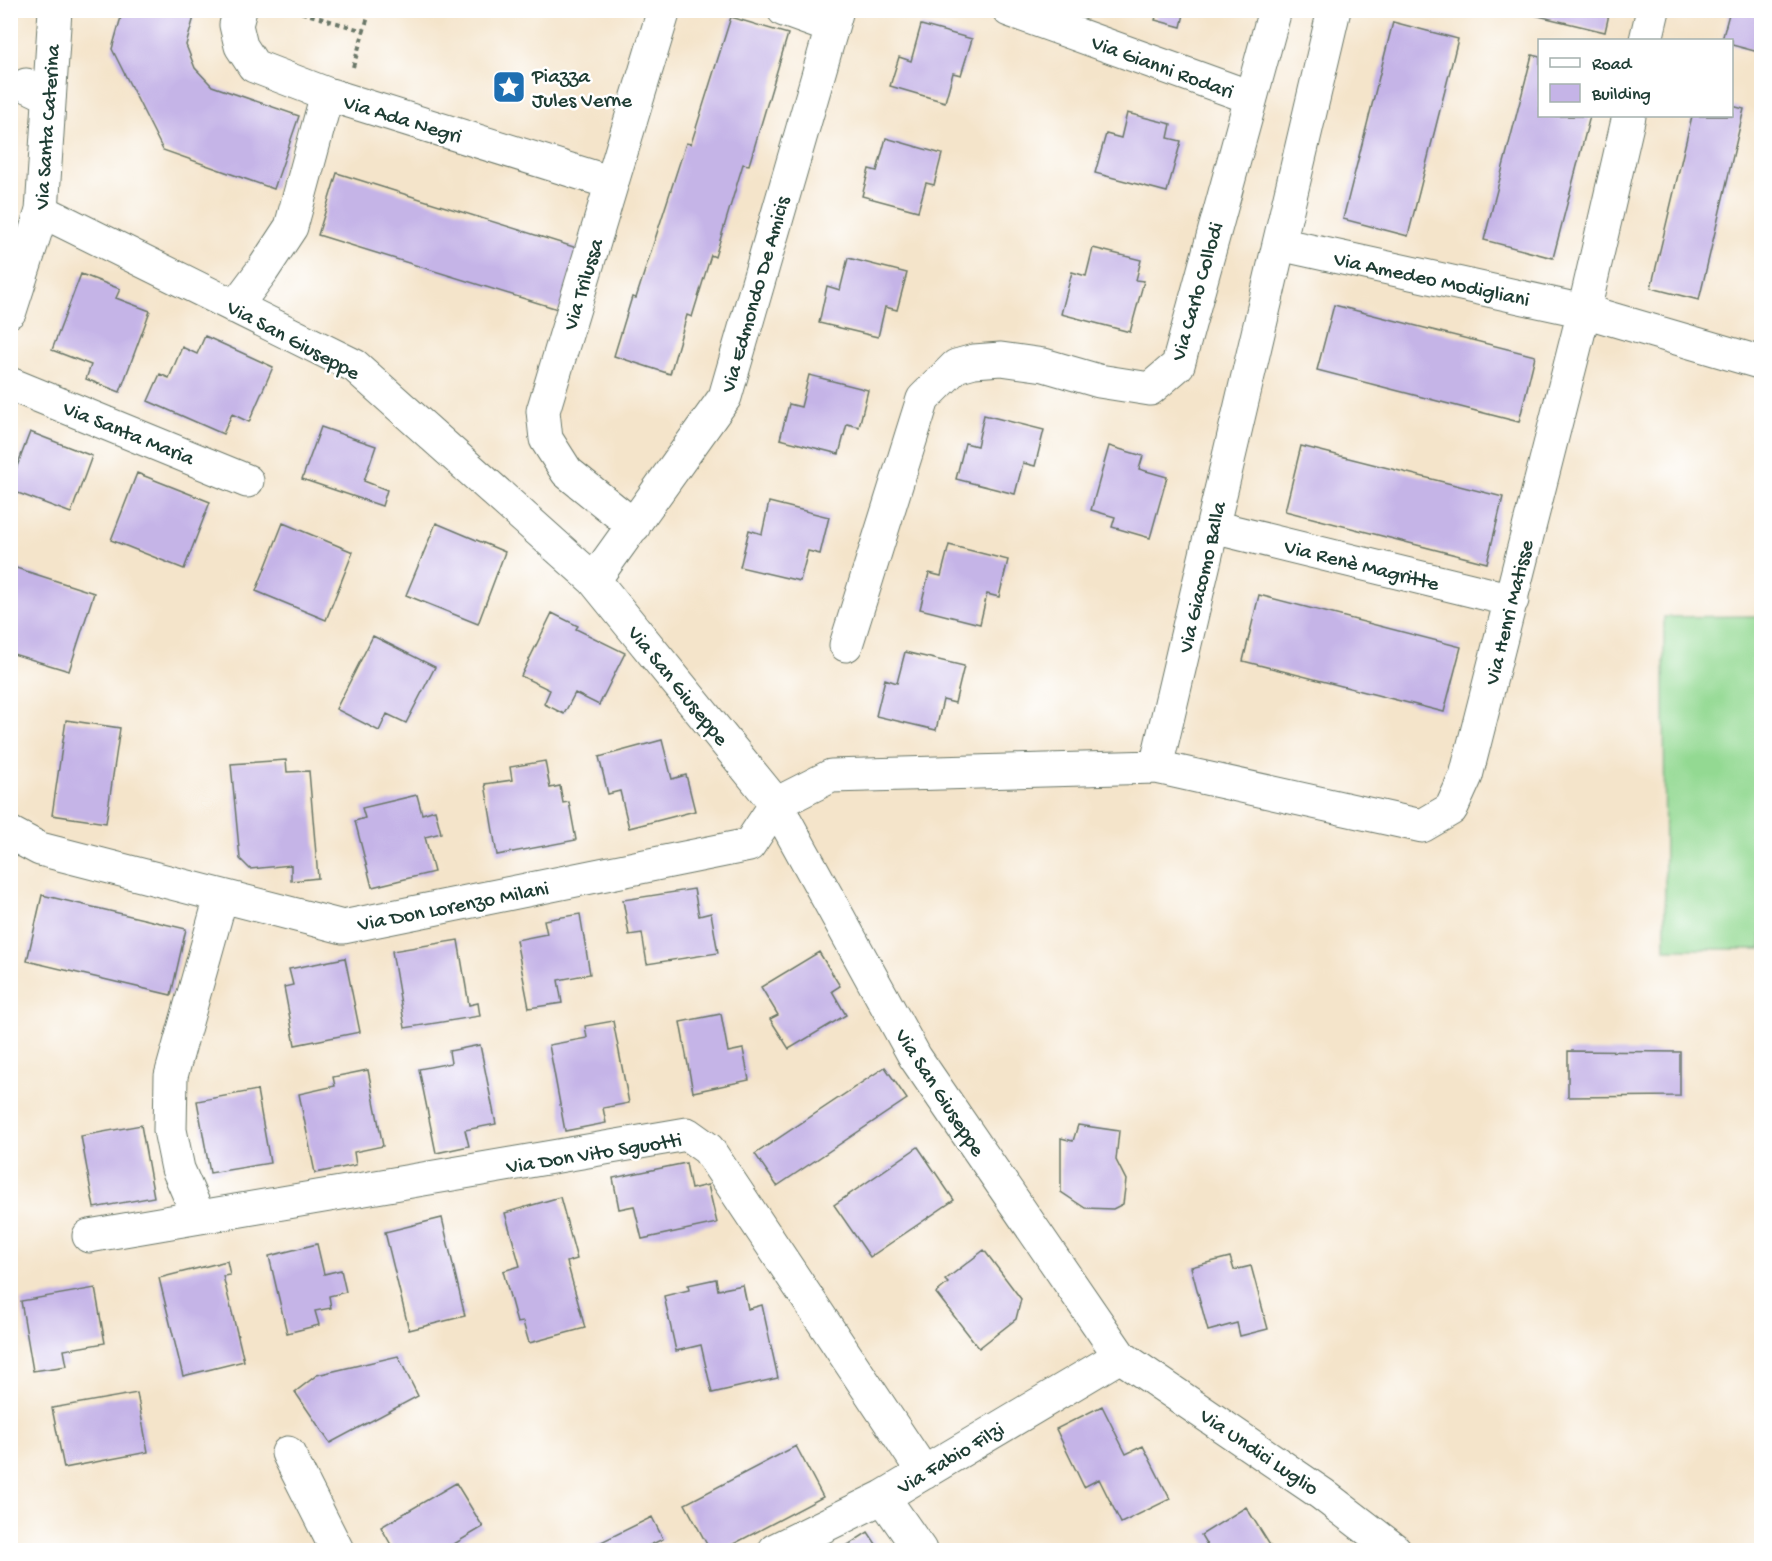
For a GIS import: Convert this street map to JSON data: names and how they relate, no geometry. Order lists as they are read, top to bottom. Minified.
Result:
{"streets":{"street":["Via Gianni Rodari","Via Ada Negri","Via Santa Caterina","Via Amedeo Modigliani","Via Trilussa","Via Carlo Collodi","Via Edmondo De Amicis","Via San Giuseppe","Via Santa Maria","Via Renè Magritte","Via Giacomo Balla","Via Henri Matisse","Via Don Lorenzo Milani","Via Don Vito Sguotti","Via Undici Luglio","Via Fabio Filzi"]},"crossings":[["Via Gianni Rodari","Via Carlo Collodi"],["Via Ada Negri","Via Trilussa"],["Via Santa Caterina","Via San Giuseppe"],["Via Amedeo Modigliani","Via Giacomo Balla"],["Via Amedeo Modigliani","Via Henri Matisse"],["Via Trilussa","Via Edmondo De Amicis"],["Via Edmondo De Amicis","Via San Giuseppe"],["Via San Giuseppe","Via Don Lorenzo Milani"],["Via San Giuseppe","Via Undici Luglio"],["Via San Giuseppe","Via Fabio Filzi"],["Via Renè Magritte","Via Giacomo Balla"],["Via Renè Magritte","Via Henri Matisse"],["Via Giacomo Balla","Via Henri Matisse"],["Via Don Vito Sguotti","Via Fabio Filzi"],["Via Undici Luglio","Via Fabio Filzi"]],"places":{"place":["Piazza Jules Verne"]},"legend":["Road","Building"]}
